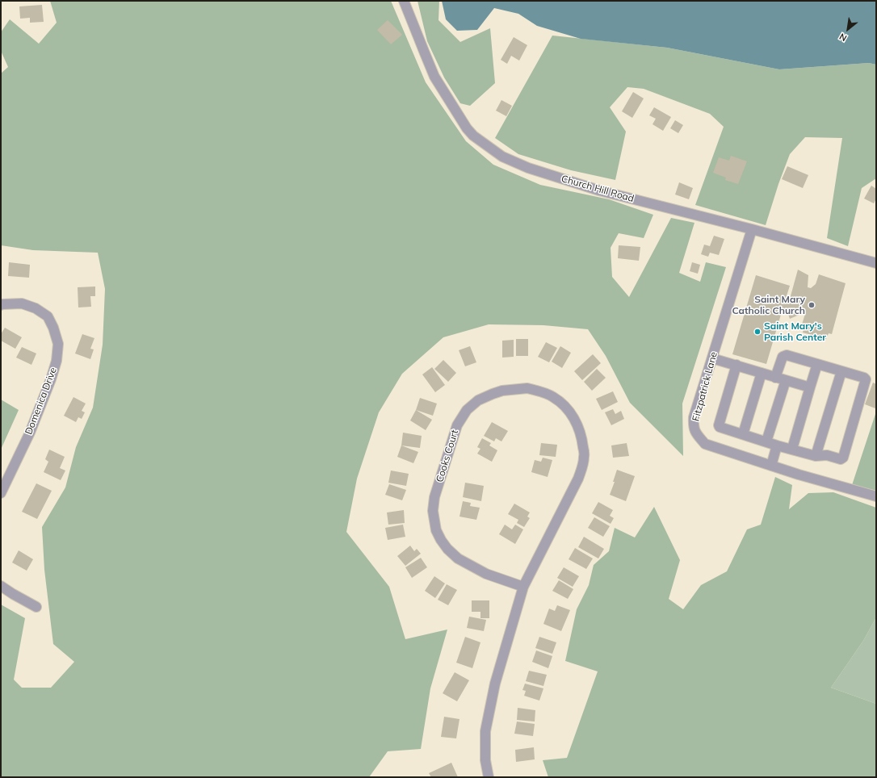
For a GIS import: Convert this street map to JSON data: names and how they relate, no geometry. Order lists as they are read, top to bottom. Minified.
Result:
{"streets":{"street":["Church Hill Road","Fitzpatrick Lane","Domenica Drive","Cooks Court"]},"crossings":[["Church Hill Road","Fitzpatrick Lane"]],"places":["Saint Mary Catholic Church","Saint Mary's Parish Center"],"north":"bottom left"}
